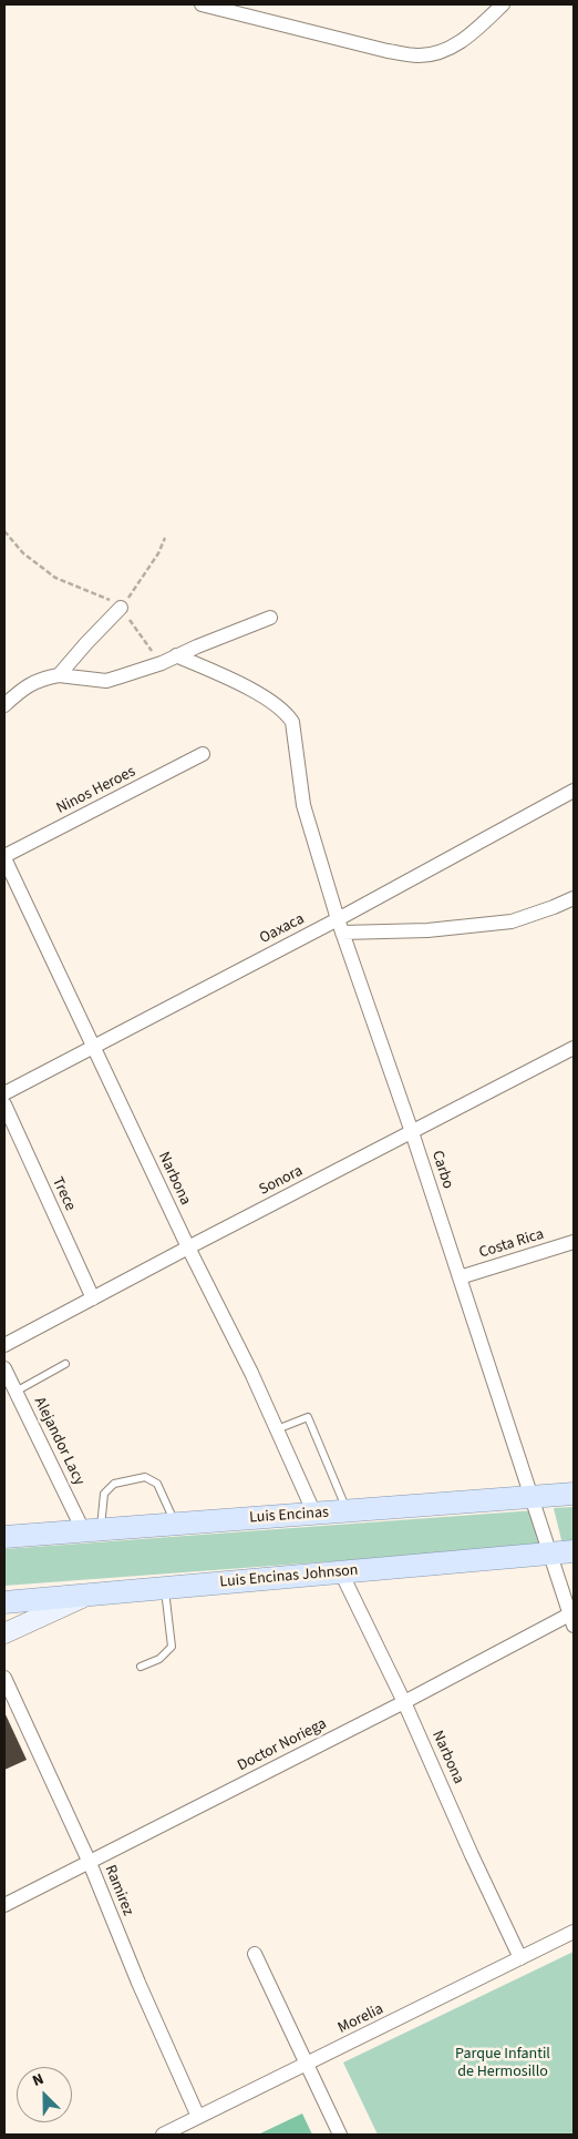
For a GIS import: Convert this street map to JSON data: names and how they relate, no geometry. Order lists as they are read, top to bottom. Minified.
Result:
{"streets":{"main road":["Luis Encinas","Luis Encinas Johnson"],"street":["Ninos Heroes","Oaxaca","Carbo","Narbona","Sonora","Trece","Costa Rica","Alejandor Lacy","Doctor Noriega","Ramirez","Morelia"]},"crossings":[["Ninos Heroes","Narbona"],["Oaxaca","Carbo"],["Oaxaca","Narbona"],["Carbo","Sonora"],["Carbo","Costa Rica"],["Carbo","Luis Encinas"],["Carbo","Luis Encinas Johnson"],["Carbo","Doctor Noriega"],["Narbona","Sonora"],["Narbona","Luis Encinas"],["Narbona","Luis Encinas Johnson"],["Narbona","Doctor Noriega"],["Narbona","Morelia"],["Sonora","Trece"],["Alejandor Lacy","Luis Encinas"],["Doctor Noriega","Ramirez"],["Ramirez","Morelia"]],"parks":["Parque Infantil de Hermosillo"],"north":"top left"}
